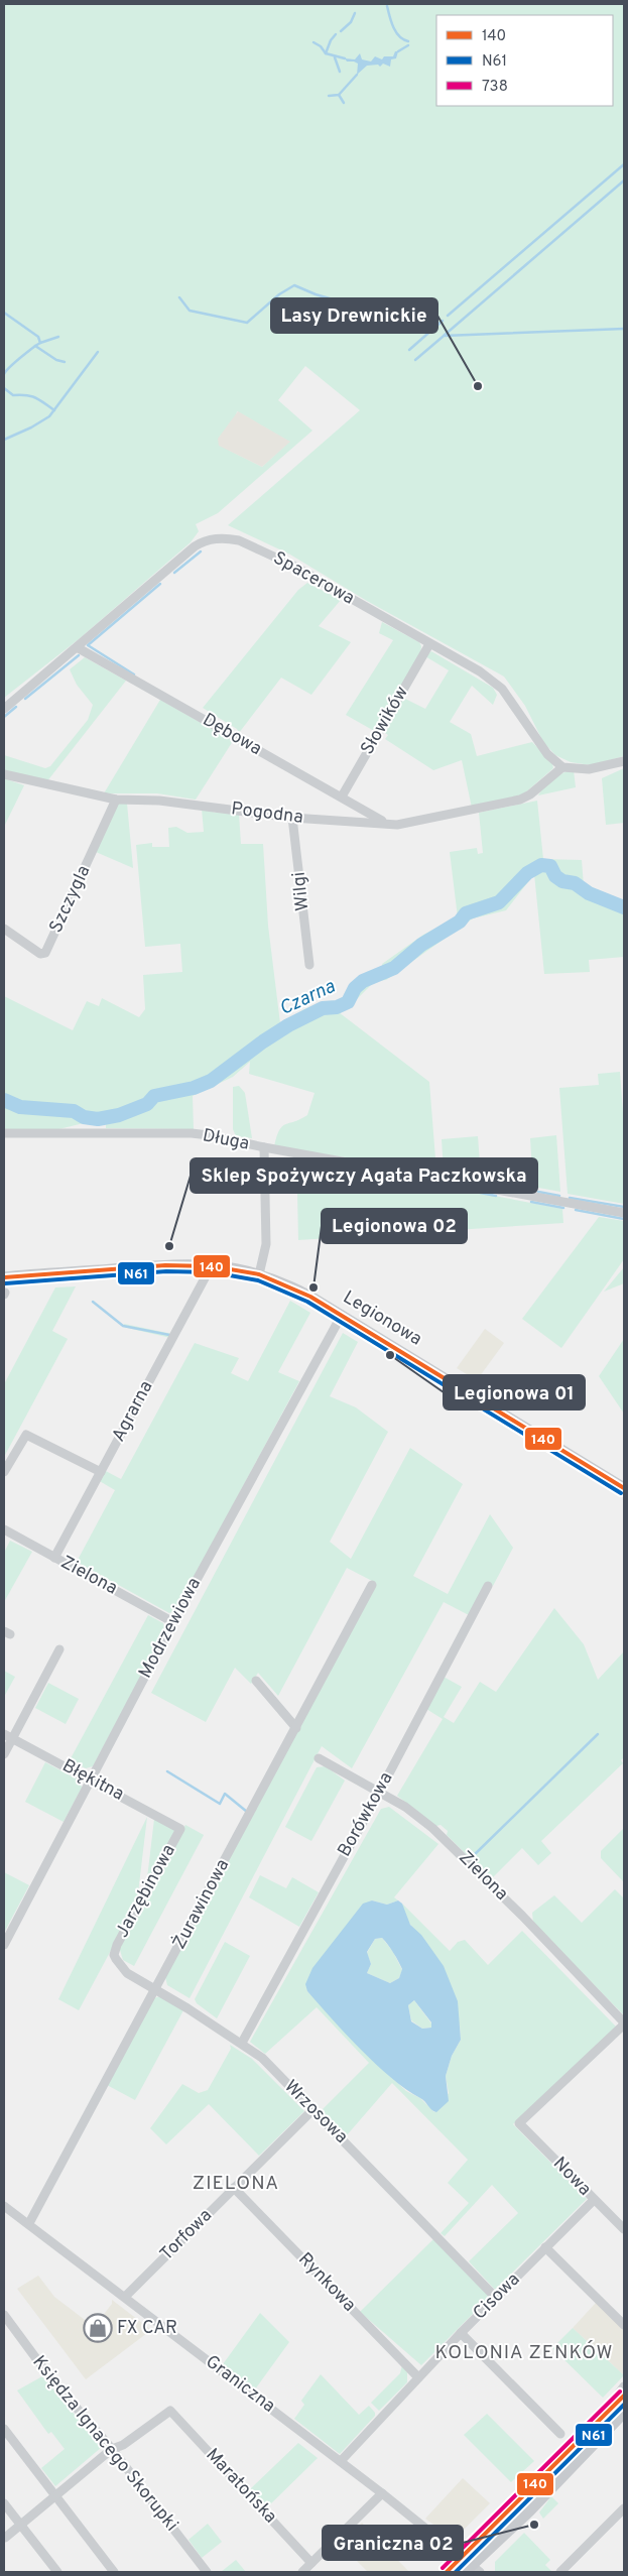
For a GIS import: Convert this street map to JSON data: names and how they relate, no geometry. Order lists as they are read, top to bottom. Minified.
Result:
{"streets":{"main road":["Legionowa"],"street":["Spacerowa","Słowików","Dębowa","Pogodna","Wilgi","Szczygla","Długa","Agrarna","Zielona","Modrzewiowa","Błękitna","Borówkowa","Jarzębinowa","Żurawinowa","Wrzosowa","Nowa","Torfowa","Rynkowa","Cisowa","Graniczna","Księdza Ignacego Skorupki","Maratońska"]},"crossings":[["Spacerowa","Słowików"],["Spacerowa","Dębowa"],["Spacerowa","Pogodna"],["Słowików","Dębowa"],["Dębowa","Pogodna"],["Pogodna","Wilgi"],["Pogodna","Szczygla"],["Legionowa","Agrarna"],["Legionowa","Modrzewiowa"],["Agrarna","Zielona"],["Zielona","Modrzewiowa"],["Zielona","Borówkowa"],["Zielona","Nowa"],["Modrzewiowa","Błękitna"],["Błękitna","Jarzębinowa"],["Borówkowa","Wrzosowa"],["Jarzębinowa","Wrzosowa"],["Żurawinowa","Wrzosowa"],["Żurawinowa","Graniczna"],["Wrzosowa","Torfowa"],["Wrzosowa","Cisowa"],["Nowa","Cisowa"],["Torfowa","Rynkowa"],["Torfowa","Graniczna"],["Rynkowa","Cisowa"],["Cisowa","Graniczna"],["Księdza Ignacego Skorupki","Maratońska"]],"districts":["ZIELONA","KOLONIA ZENKÓW"],"water":["Czarna"],"places":{"other":["Lasy Drewnickie","Sklep Spożywczy Agata Paczkowska","Legionowa 02","Legionowa 01","Graniczna 02"],"shop":["FX CAR"]},"lines":["transit line 140","transit line N61","transit line 738"],"legend":["140","N61","738"]}
